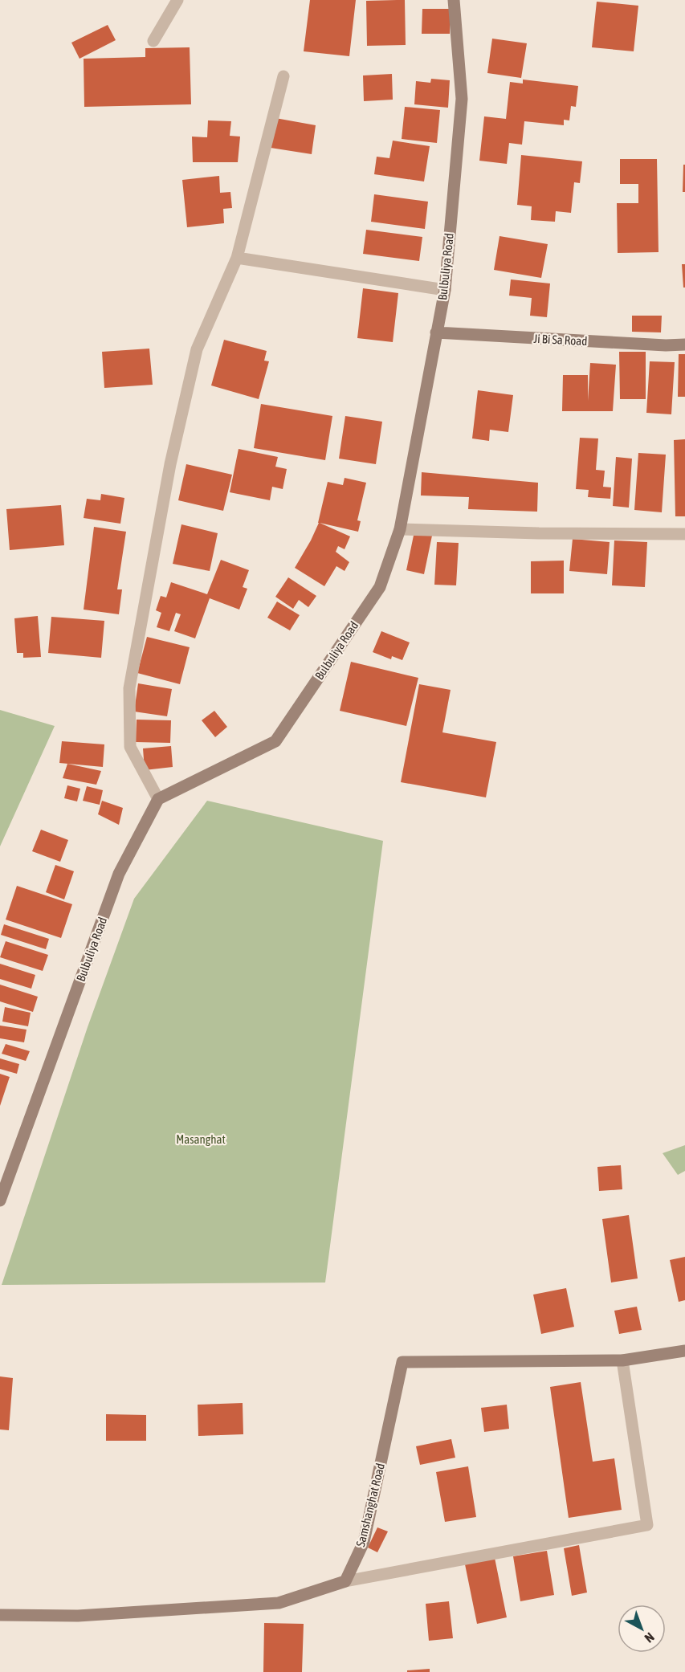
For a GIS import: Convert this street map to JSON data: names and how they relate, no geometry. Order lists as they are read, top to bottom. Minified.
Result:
{"streets":{"main road":["Bulbuliya Road","Ji Bi Sa Road","Samshanghat Road"]},"crossings":[["Bulbuliya Road","Ji Bi Sa Road"]],"parks":["Masanghat"],"north":"bottom right"}
